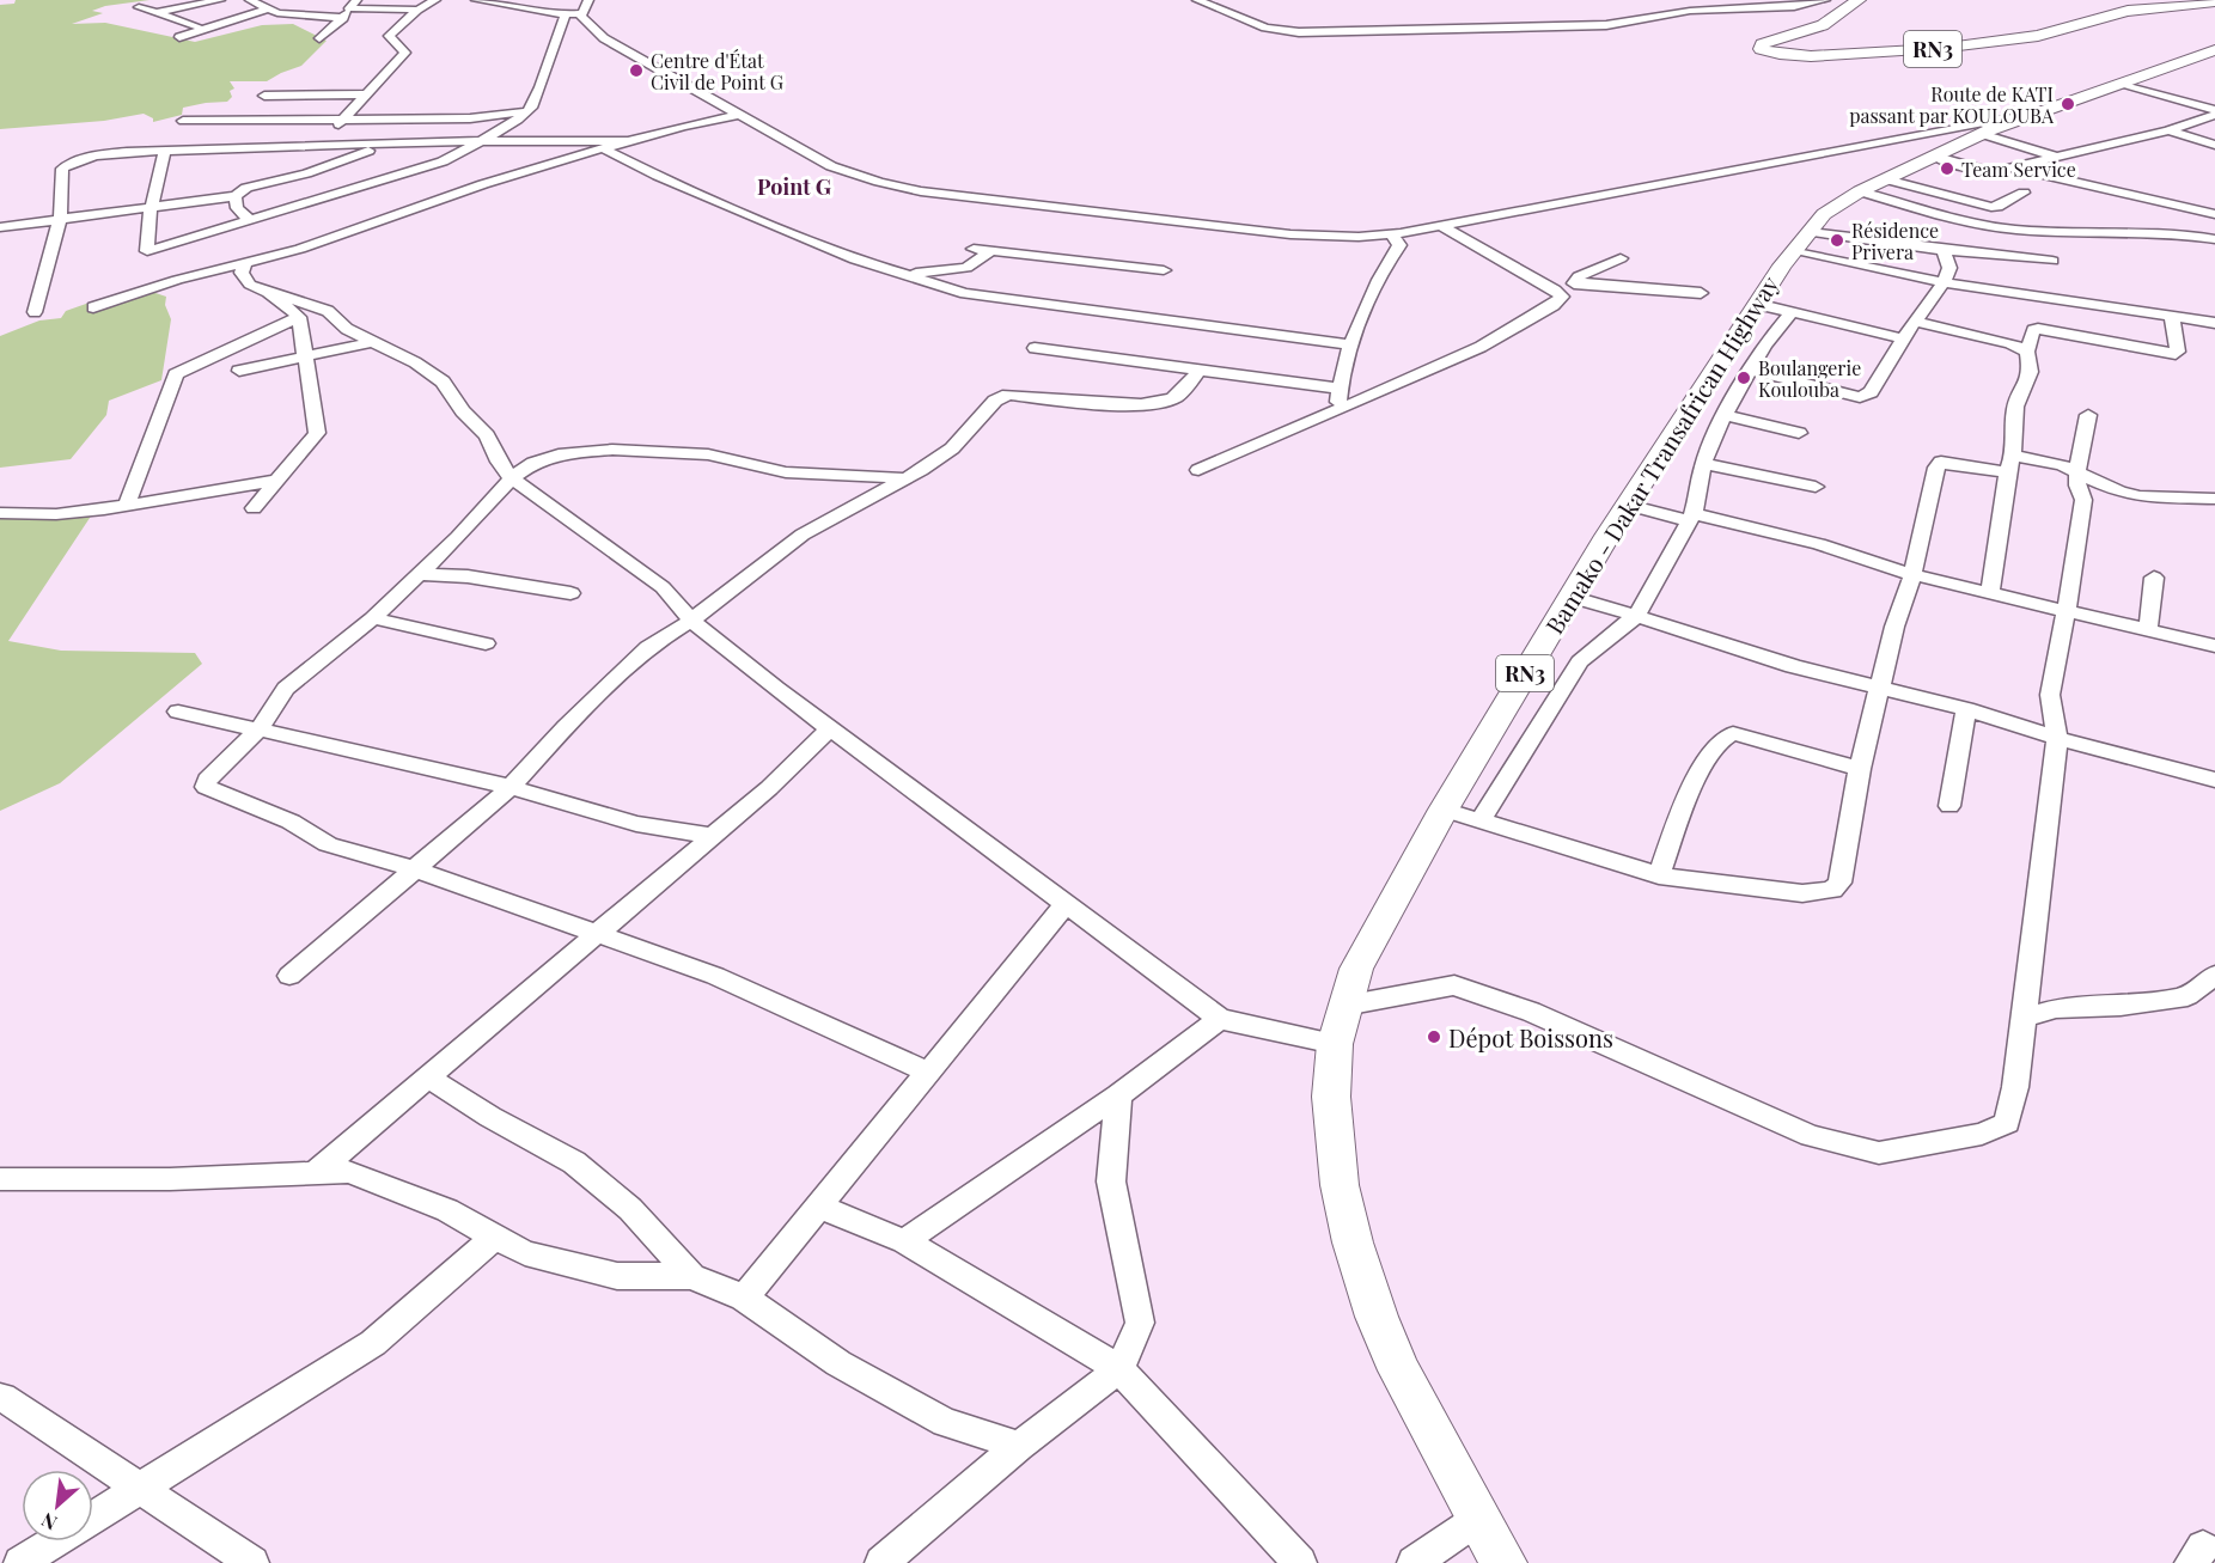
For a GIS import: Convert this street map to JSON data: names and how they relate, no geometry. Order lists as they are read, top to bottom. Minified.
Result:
{"streets":{"highway":["RN3","Bamako - Dakar Transafrican Highway"]},"districts":["Point G"],"places":["Centre d'État Civil de Point G","Route de KATI passant par KOULOUBA","Team Service","Résidence Privera","Boulangerie Koulouba","Dépot Boissons"],"north":"bottom left"}
